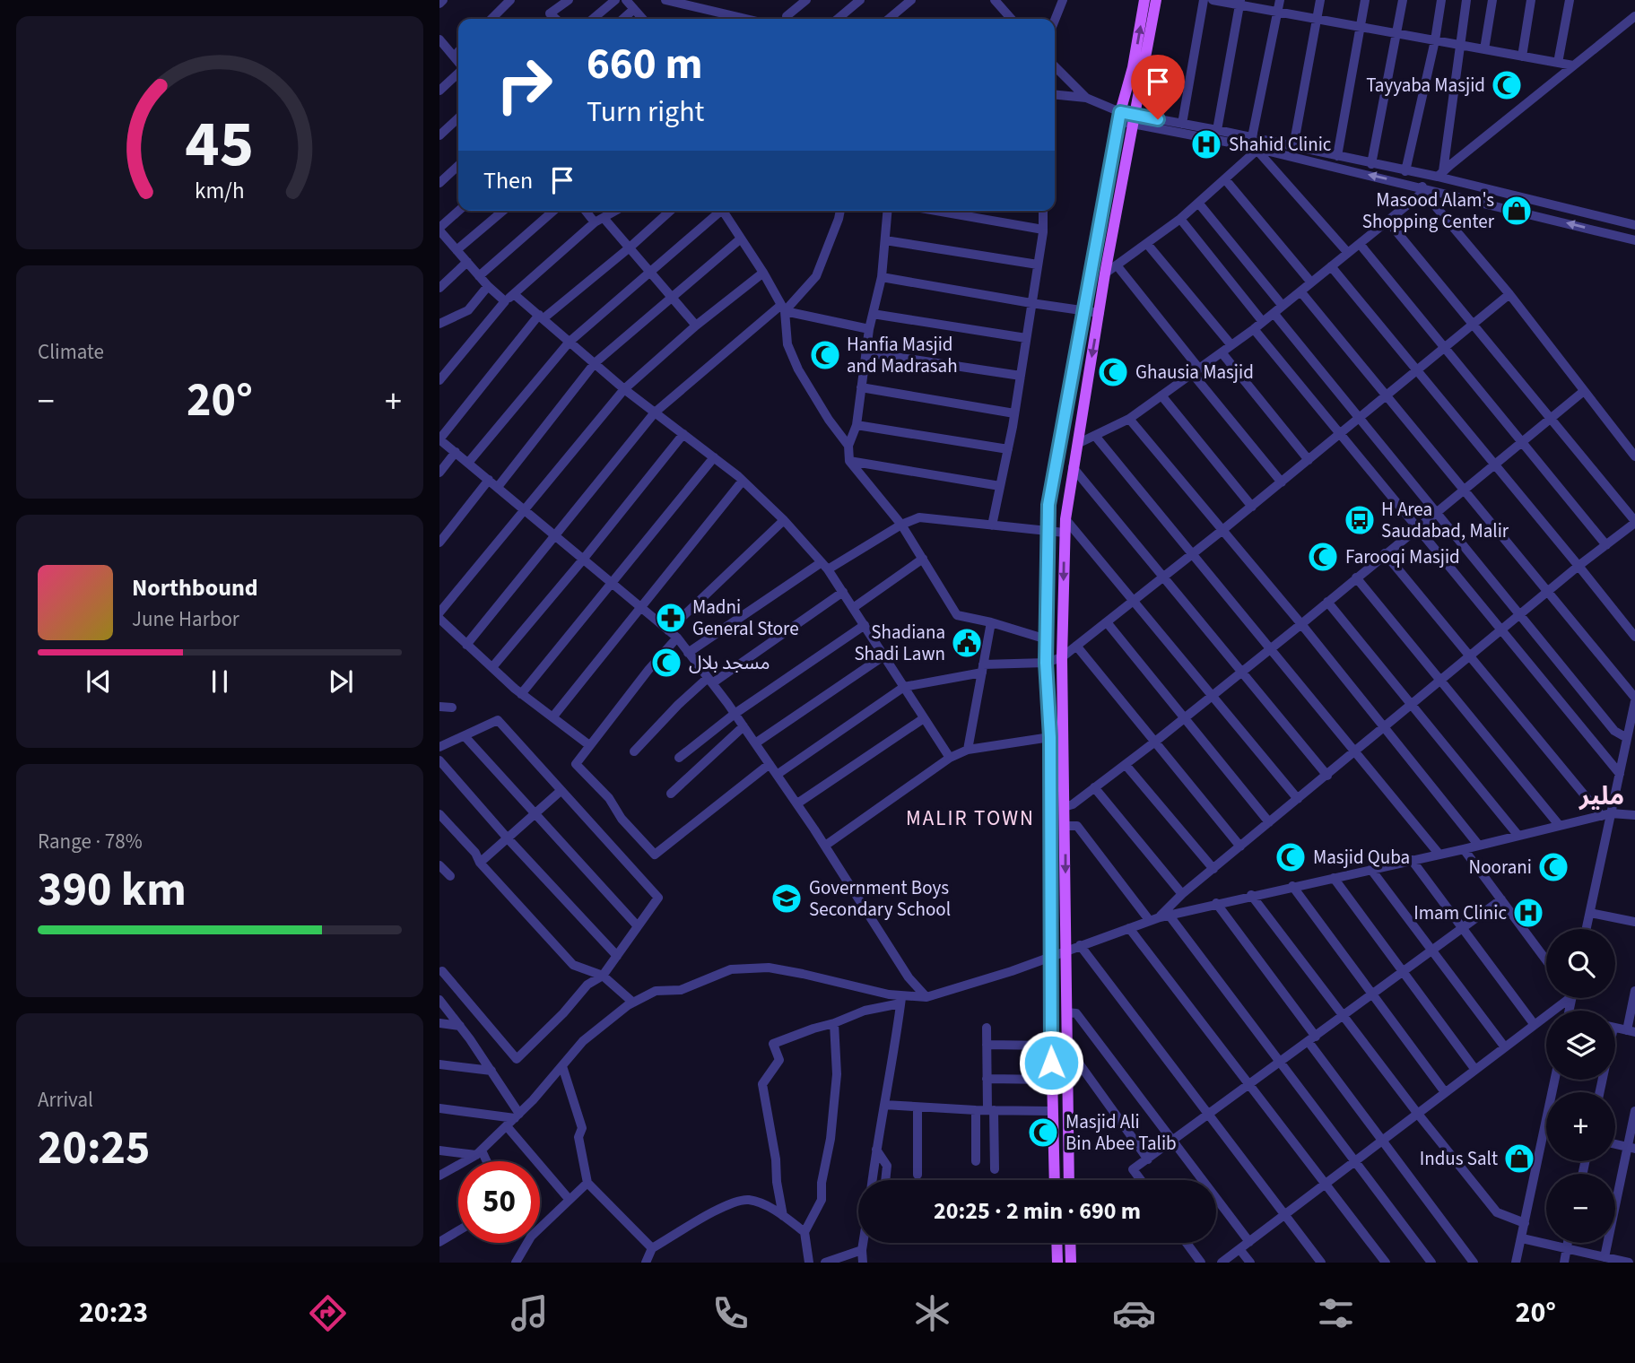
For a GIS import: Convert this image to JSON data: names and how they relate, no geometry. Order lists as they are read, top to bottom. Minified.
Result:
{"districts":["ملیر","MALIR TOWN"],"places":{"mosque":["Tayyaba Masjid","Hanfia Masjid and Madrasah","Ghausia Masjid","Farooqi Masjid","مسجد بلال","Masjid Quba","Noorani","Masjid Ali Bin Abee Talib"],"hospital":["Shahid Clinic","Imam Clinic"],"shop":["Masood Alam's Shopping Center","Indus Salt"],"bus stop":["H Area Saudabad, Malir"],"pharmacy":["Madni General Store"],"public building":["Shadiana Shadi Lawn"],"school or university":["Government Boys Secondary School"]},"page":{"turn":["660 m","Turn right"],"then":"Then","tile":["Climate",["Range · 78%","390 km"],["Arrival","20:25"]],"heat":["−","20°","+"],"song":["Northbound","June Harbor"],"map_buttons":["+","−"],"limit":"50","trip":"20:25 · 2 min · 690 m","tabs":["20:23","20°"],"gauge":["45","km/h"]}}
